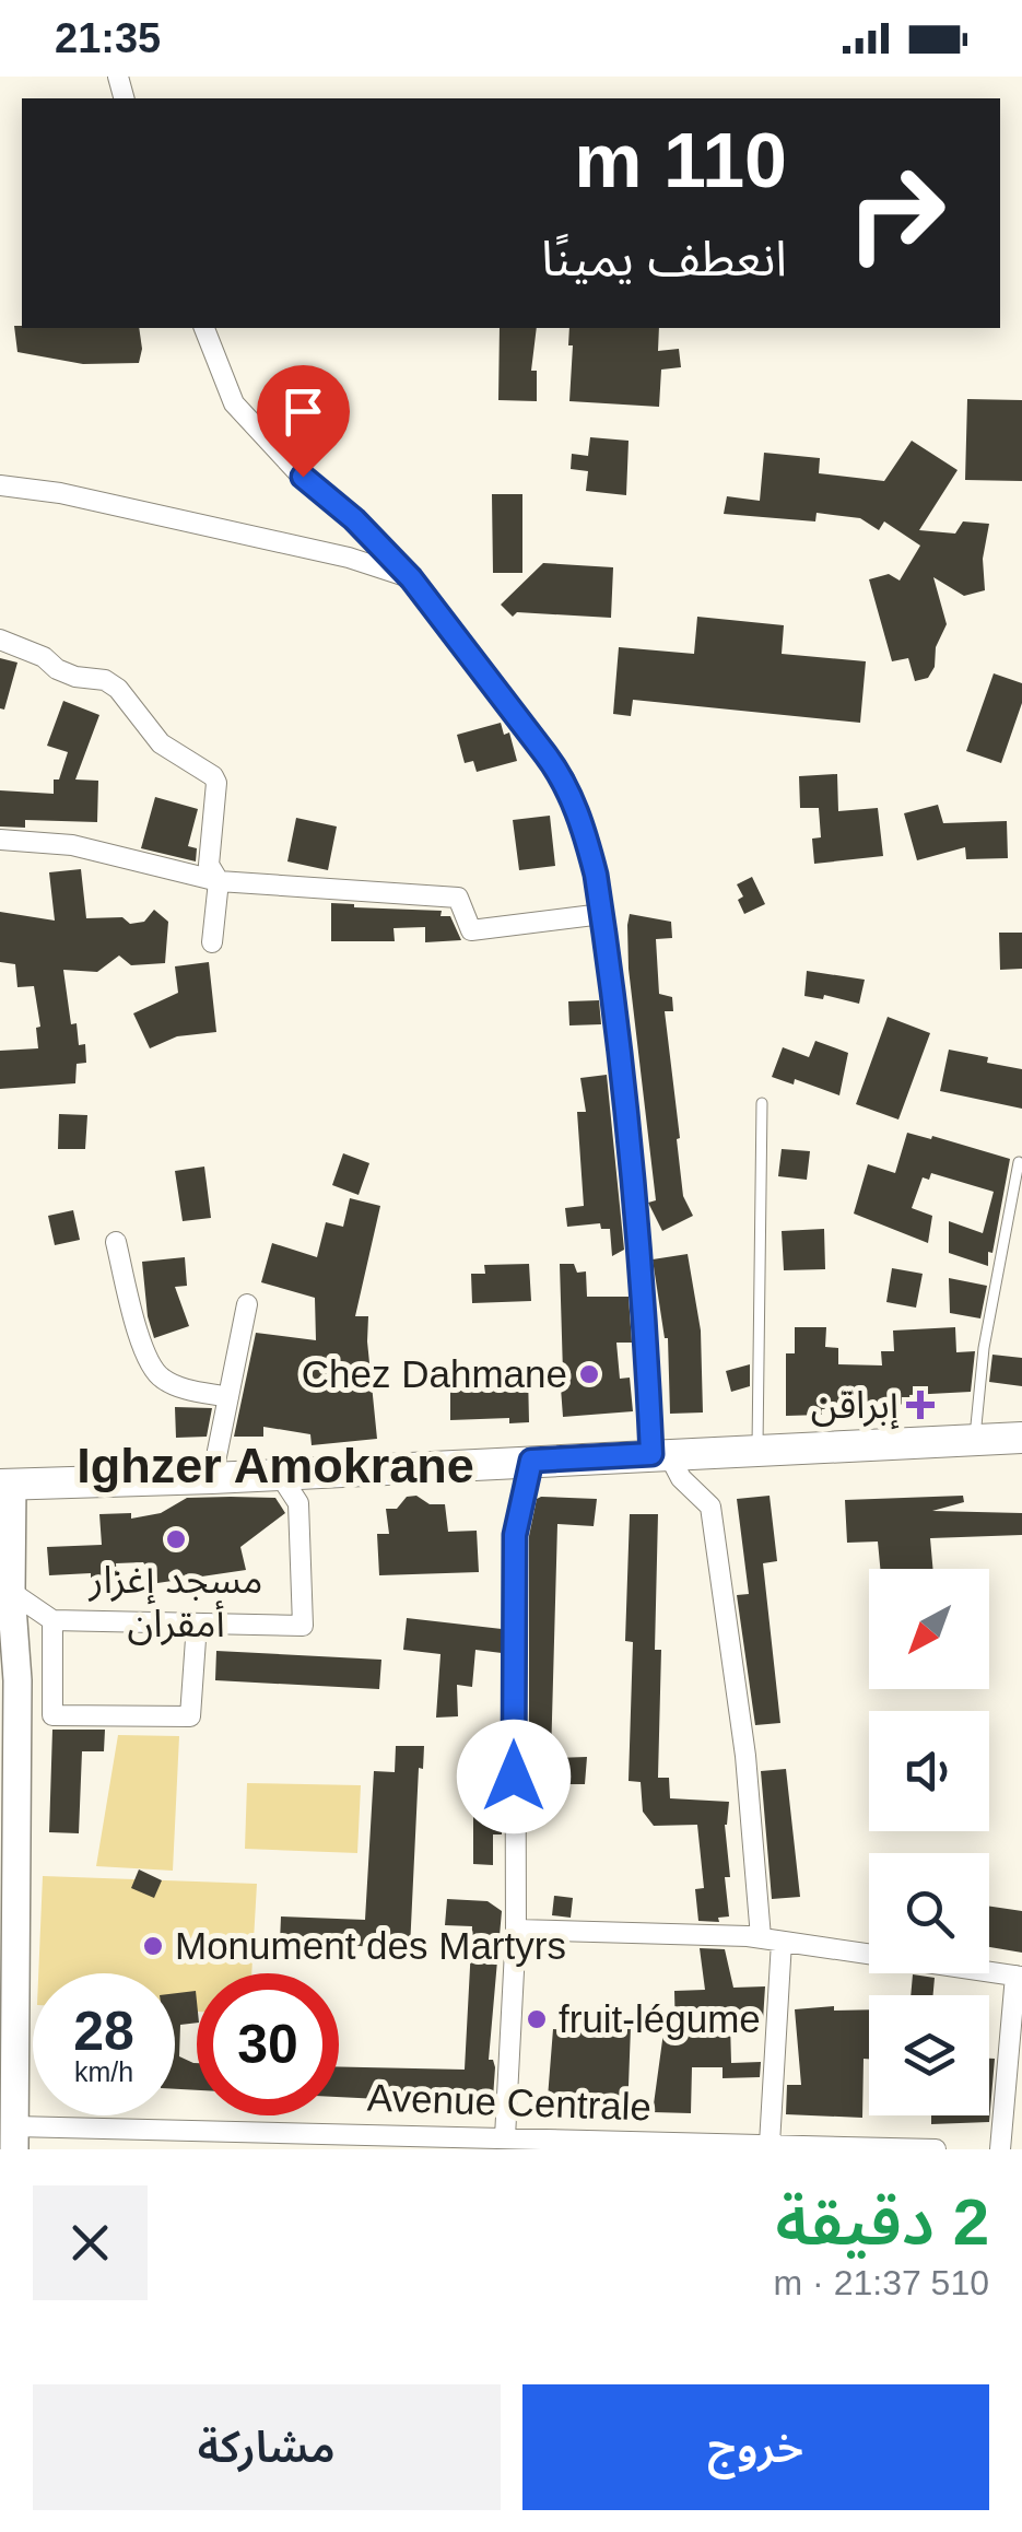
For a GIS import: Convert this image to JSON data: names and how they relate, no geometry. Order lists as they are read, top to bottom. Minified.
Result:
{"streets":{"street":["Avenue Centrale"]},"districts":["Ighzer Amokrane"],"places":{"other":["Chez Dahmane","مسجد إغزار أمقران","Monument des Martyrs","fruit-légume"],"health":["إبراقن"]},"north":"bottom left","page":{"status":"21:35","turn":["110 m","انعطف يمينًا"],"speed":"28 km/h","limit":"30","heading":["2 دقيقة","510 m · 21:37"],"buttons":["خروج","مشاركة"]}}
